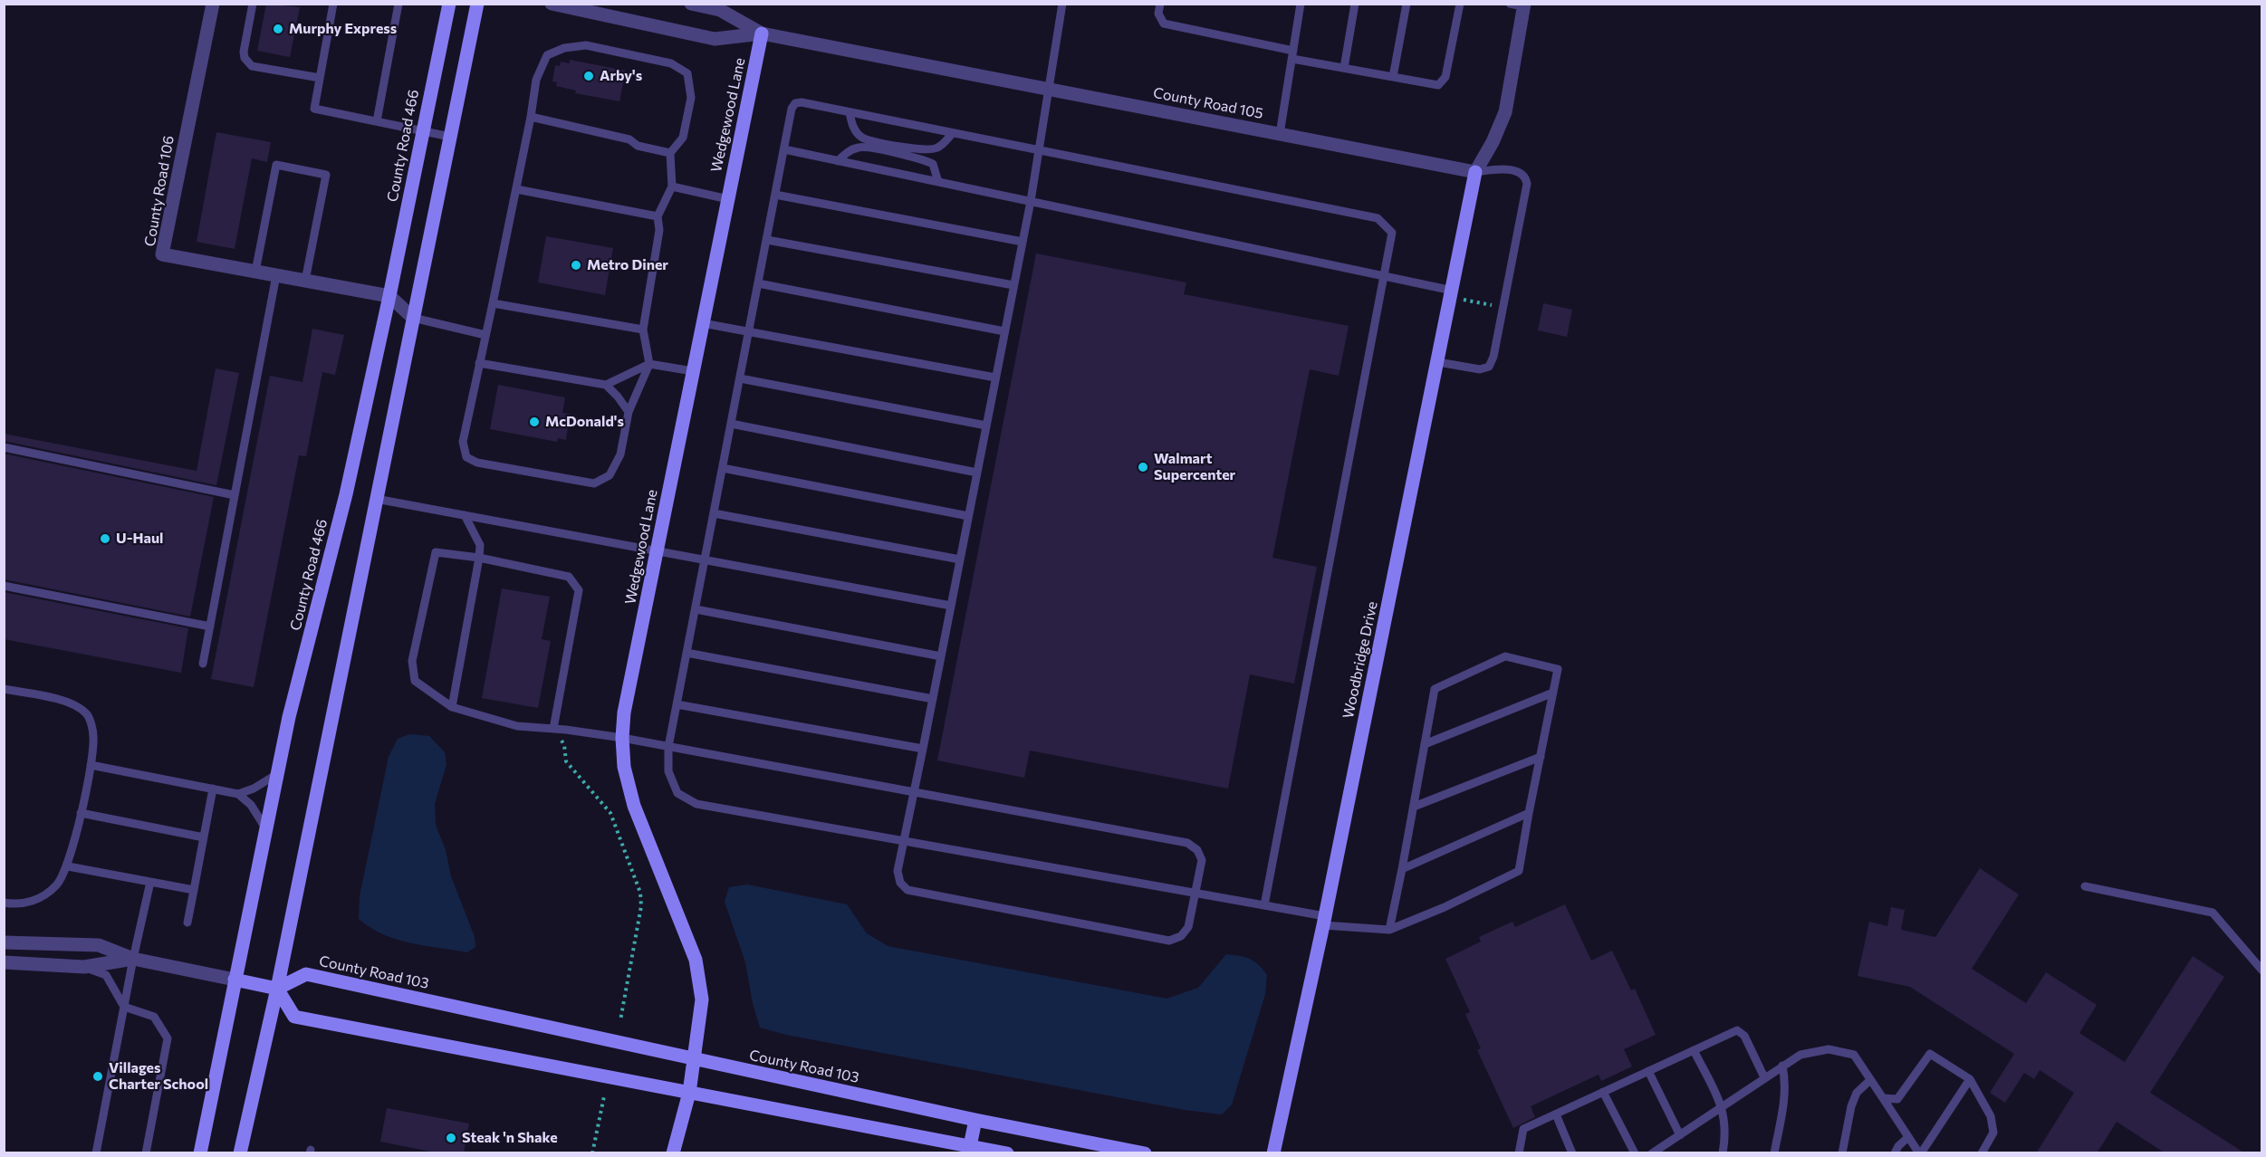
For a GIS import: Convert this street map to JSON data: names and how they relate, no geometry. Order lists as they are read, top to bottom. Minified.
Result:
{"streets":{"street":["County Road 105","Wedgewood Lane","County Road 466","County Road 106","Woodbridge Drive","County Road 103"]},"crossings":[["County Road 105","Wedgewood Lane"],["County Road 105","Woodbridge Drive"],["Wedgewood Lane","County Road 103"],["County Road 466","County Road 106"]],"places":["Murphy Express","Arby's","Metro Diner","McDonald's","Walmart Supercenter","U-Haul","Villages Charter School","Steak 'n Shake"]}
